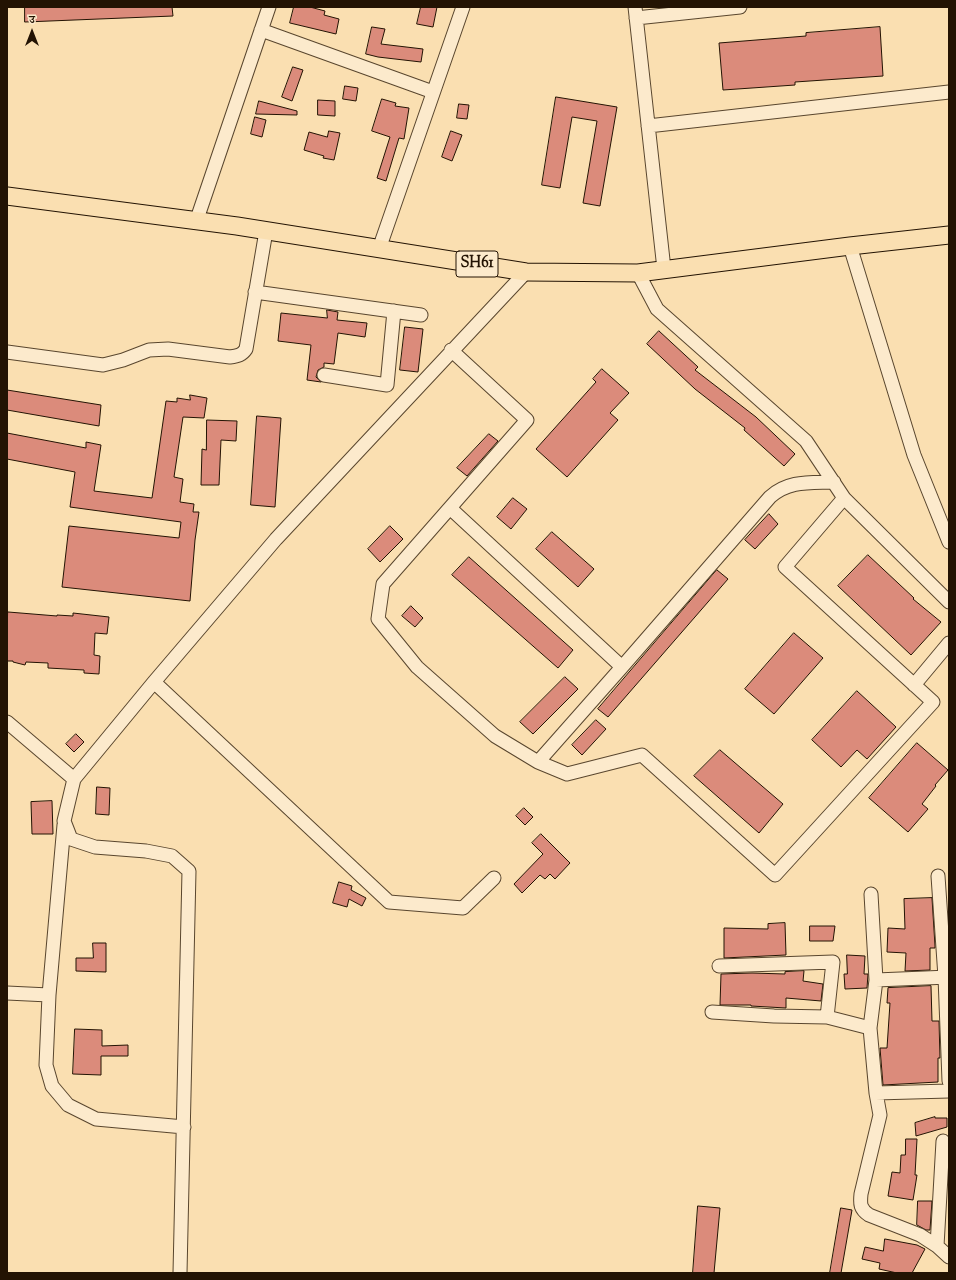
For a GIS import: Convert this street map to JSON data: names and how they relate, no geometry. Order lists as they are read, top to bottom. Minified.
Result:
{"streets":{"main road":["SH61"]},"north":"top"}
